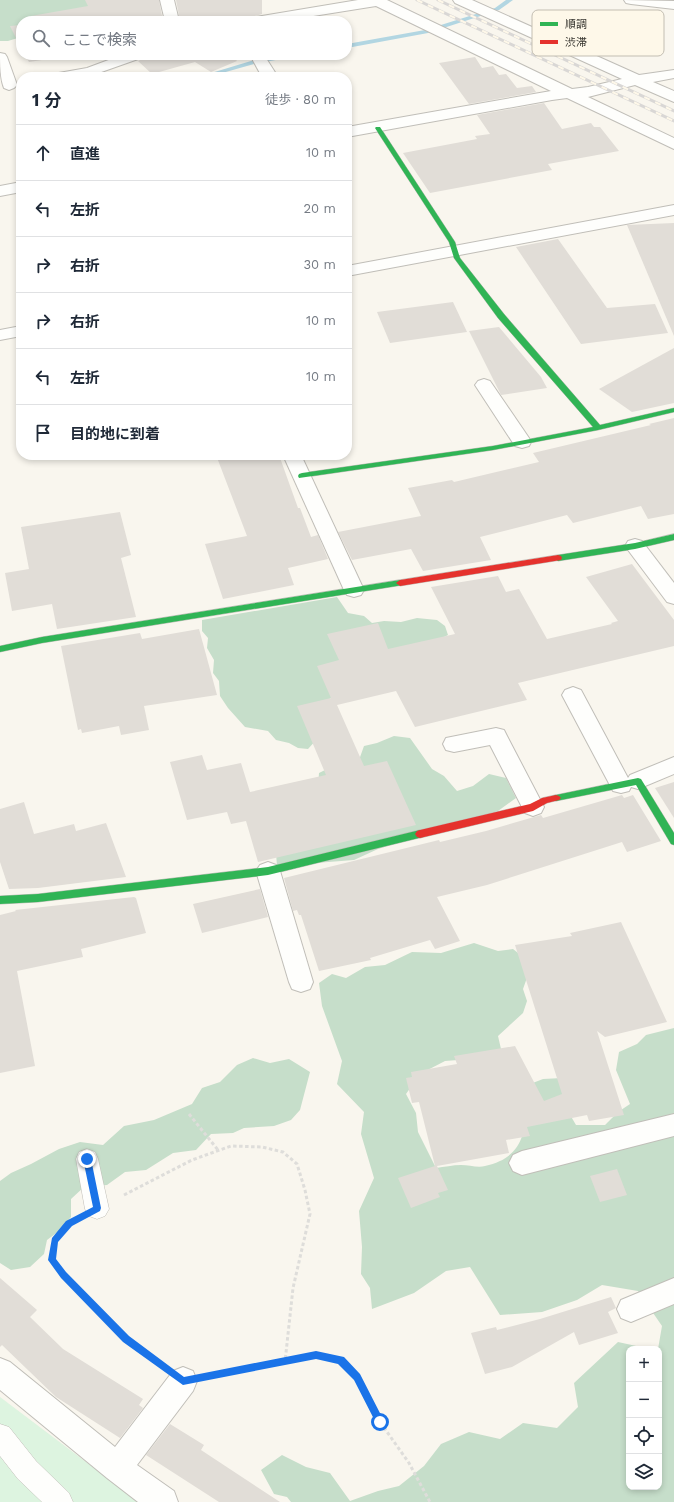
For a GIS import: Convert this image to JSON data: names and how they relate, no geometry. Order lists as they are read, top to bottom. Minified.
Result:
{"legend":["順調","渋滞"],"page":{"search":"ここで検索","heading":["1 分","徒歩 · 80 m"],"list":[["直進","10 m"],["左折","20 m"],["右折","30 m"],["右折","10 m"],["左折","10 m"],"目的地に到着"],"map_buttons":["+","−"]}}
